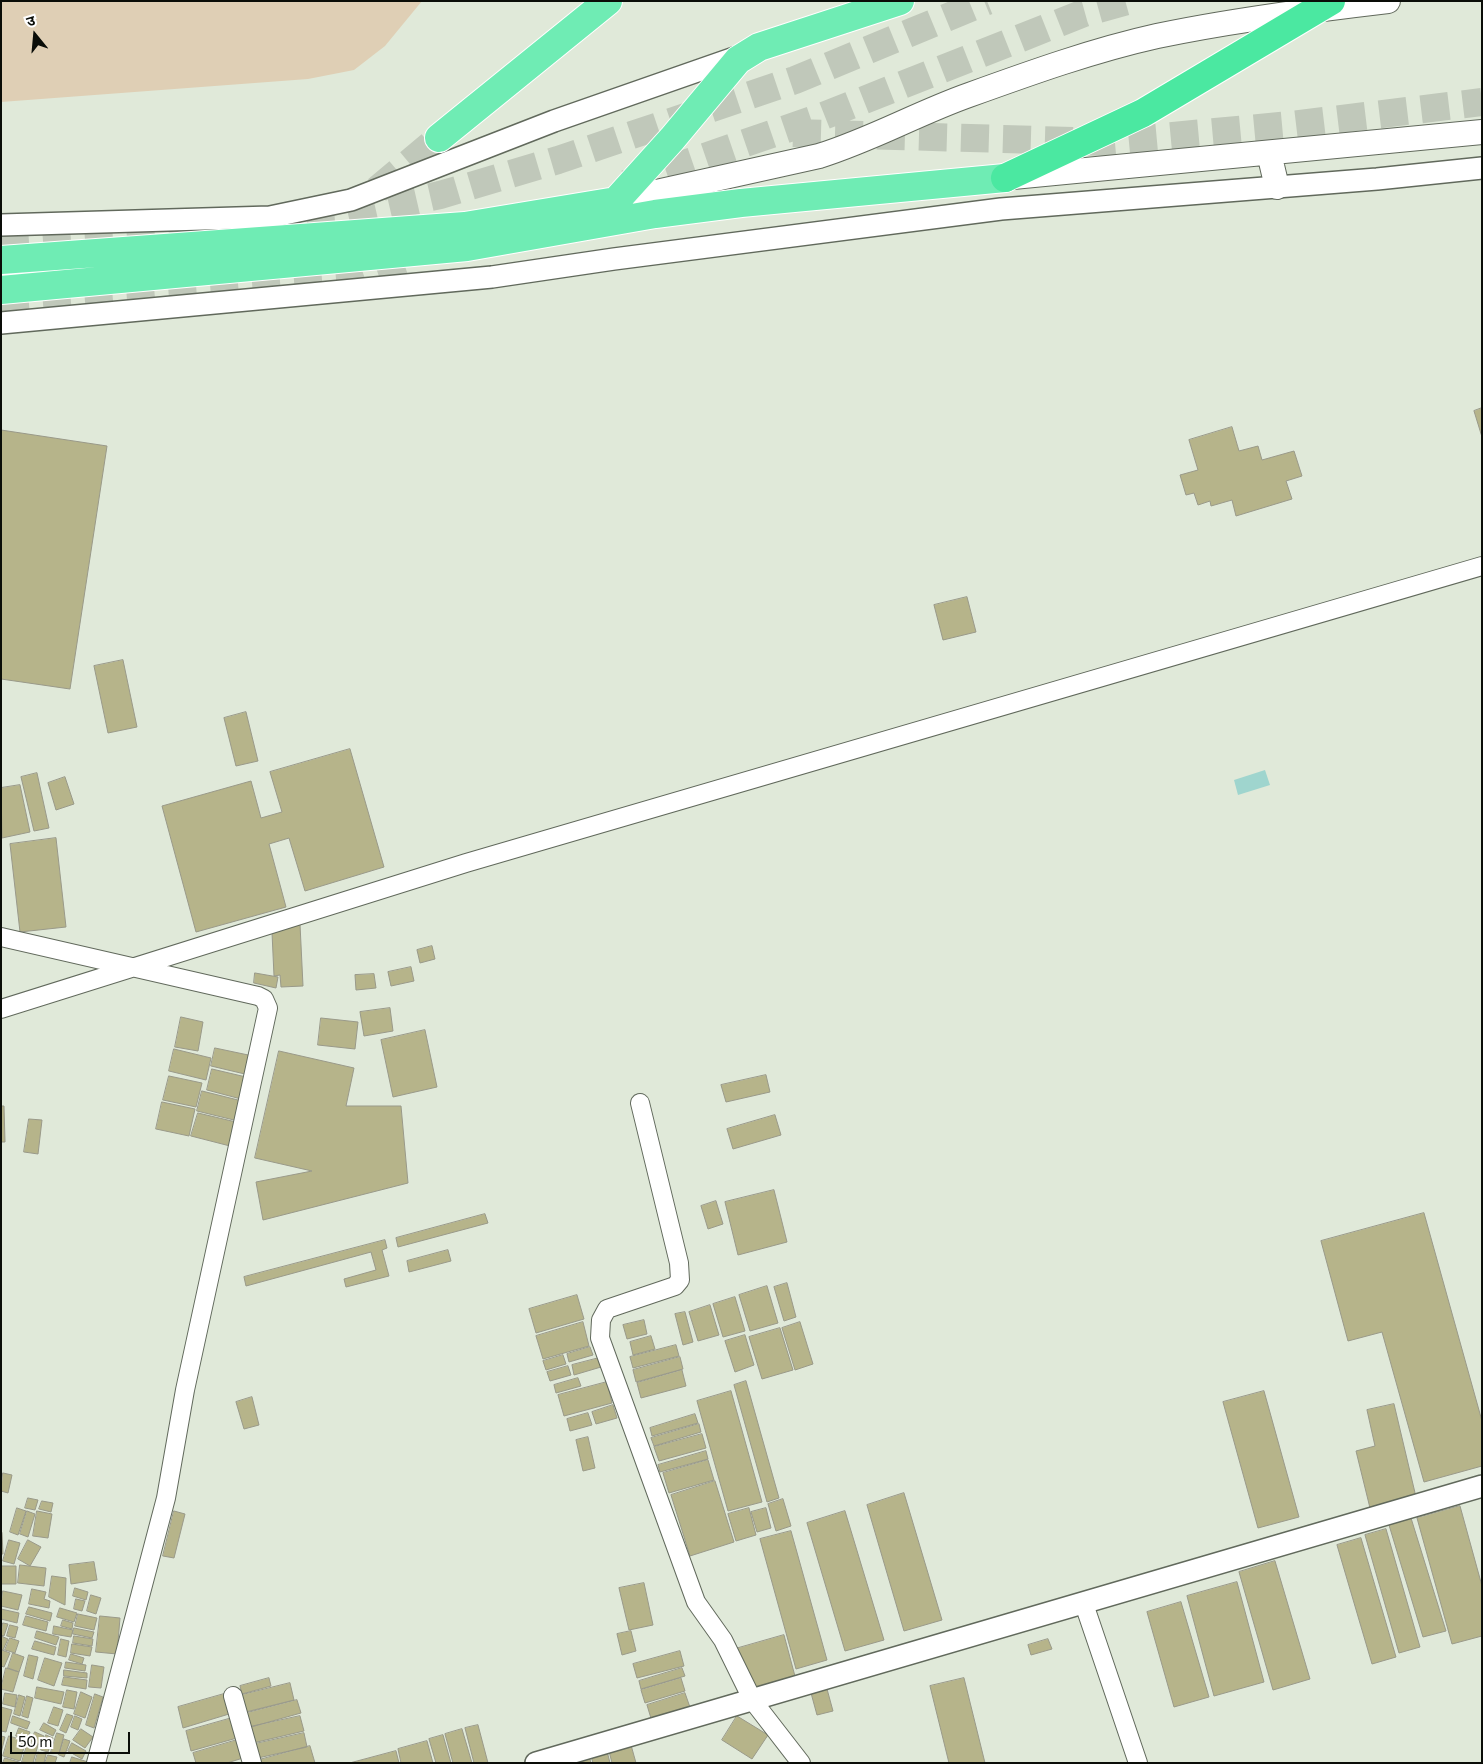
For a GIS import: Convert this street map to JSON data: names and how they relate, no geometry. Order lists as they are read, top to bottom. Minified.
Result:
{"scale_bar":"50 m","north":"top"}
